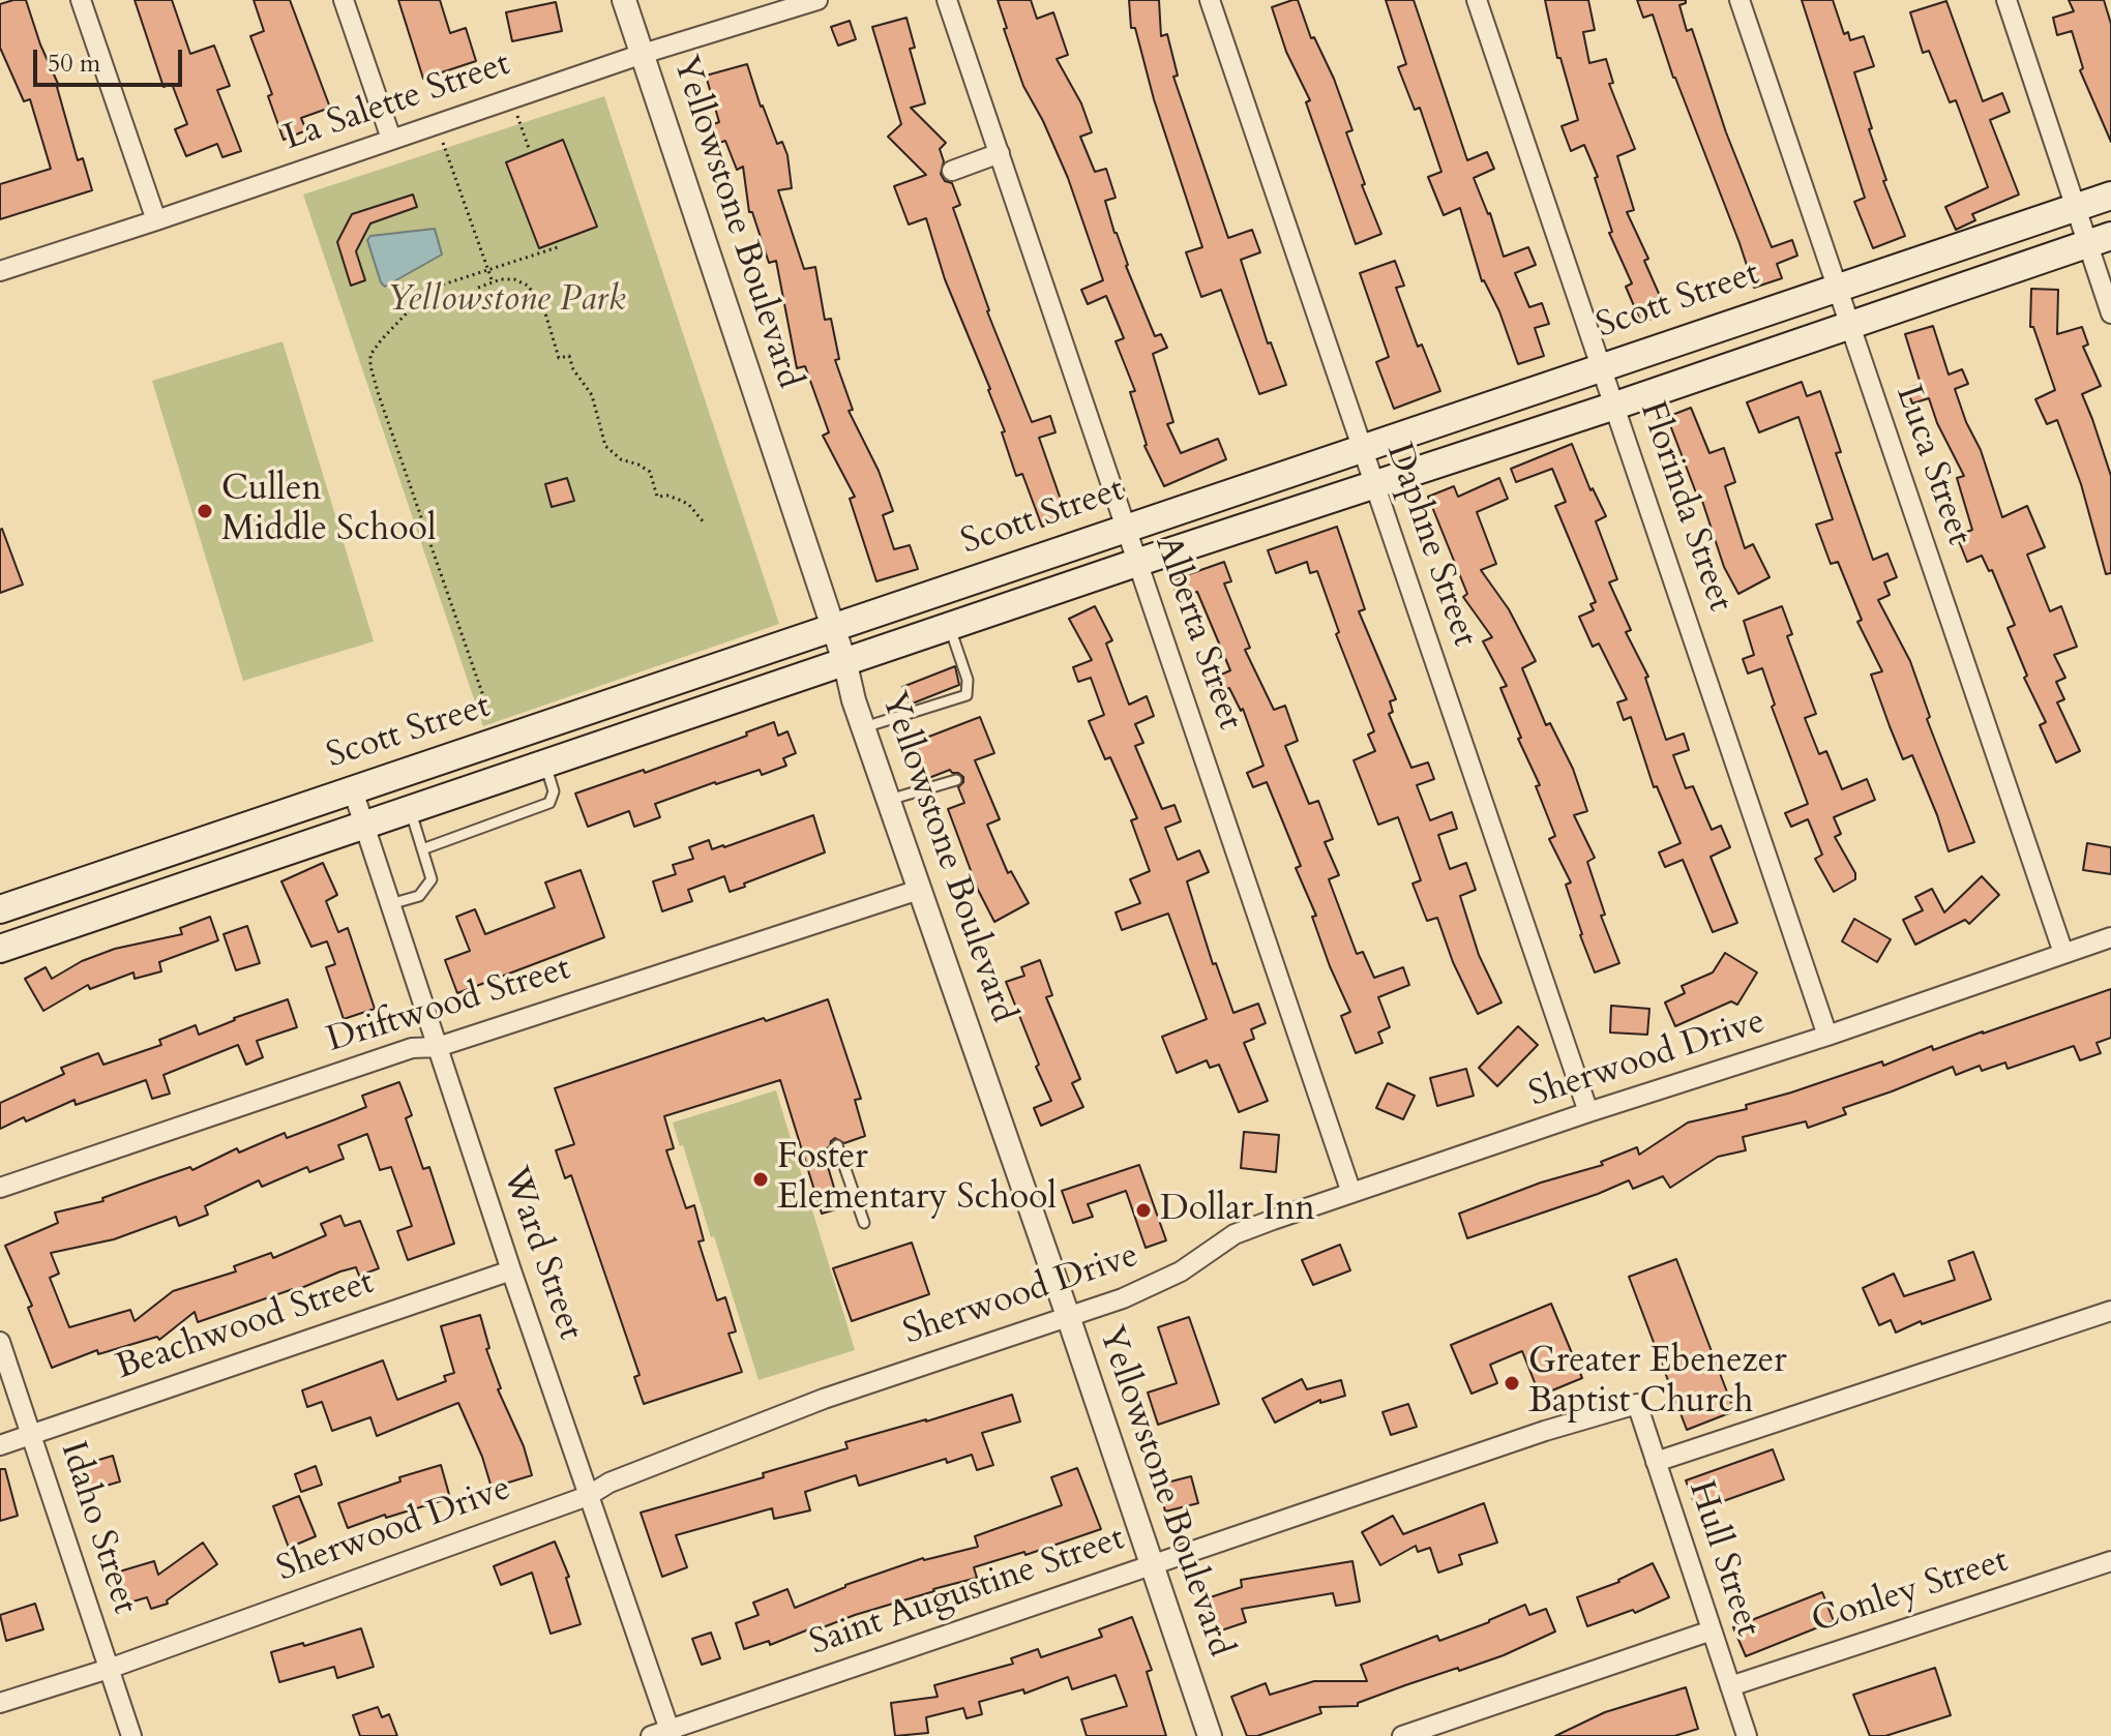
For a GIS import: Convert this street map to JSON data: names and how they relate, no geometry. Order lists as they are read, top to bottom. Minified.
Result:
{"streets":{"main road":["Scott Street"],"street":["La Salette Street","Yellowstone Boulevard","Luca Street","Florinda Street","Daphne Street","Alberta Street","Driftwood Street","Sherwood Drive","Ward Street","Beachwood Street","Idaho Street","Hull Street","Saint Augustine Street","Conley Street"]},"crossings":[["La Salette Street","Yellowstone Boulevard"],["Yellowstone Boulevard","Scott Street"],["Yellowstone Boulevard","Driftwood Street"],["Yellowstone Boulevard","Sherwood Drive"],["Yellowstone Boulevard","Saint Augustine Street"],["Scott Street","Luca Street"],["Scott Street","Florinda Street"],["Scott Street","Daphne Street"],["Scott Street","Alberta Street"],["Scott Street","Ward Street"],["Luca Street","Sherwood Drive"],["Florinda Street","Sherwood Drive"],["Daphne Street","Sherwood Drive"],["Alberta Street","Sherwood Drive"],["Driftwood Street","Ward Street"],["Sherwood Drive","Ward Street"],["Sherwood Drive","Idaho Street"],["Ward Street","Beachwood Street"],["Ward Street","Saint Augustine Street"],["Beachwood Street","Idaho Street"],["Hull Street","Saint Augustine Street"],["Hull Street","Conley Street"]],"parks":["Yellowstone Park"],"places":["Cullen Middle School","Foster Elementary School","Dollar Inn","Greater Ebenezer Baptist Church"],"scale_bar":"50 m"}
